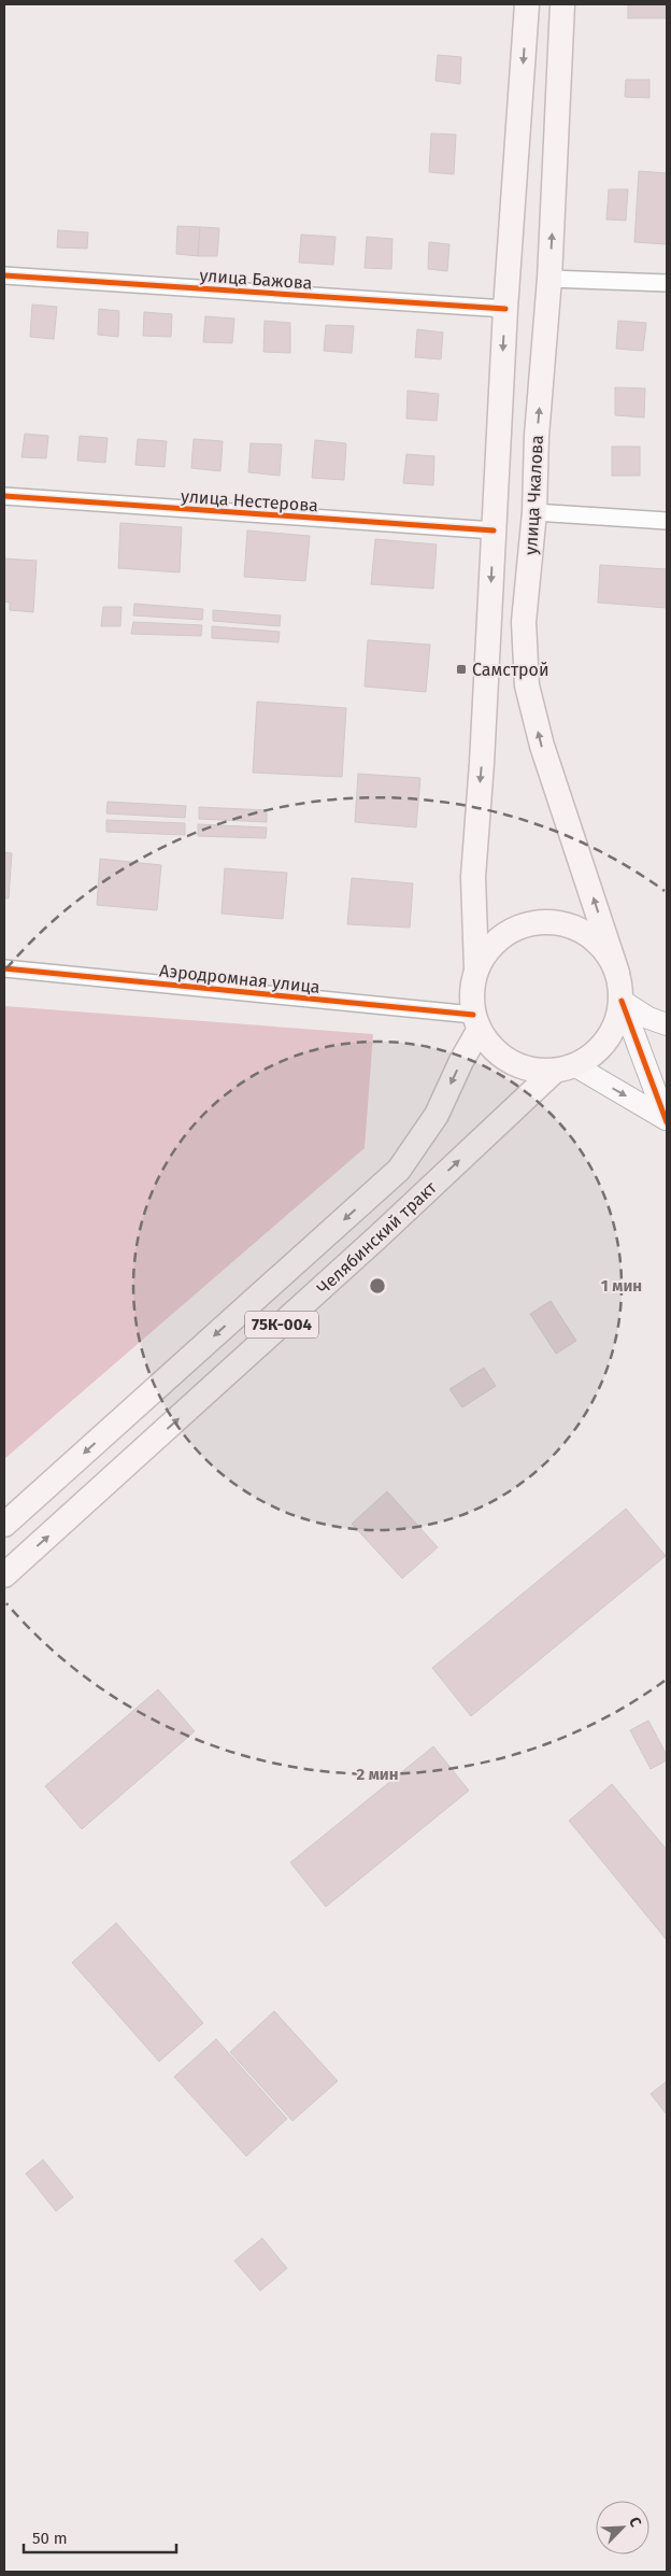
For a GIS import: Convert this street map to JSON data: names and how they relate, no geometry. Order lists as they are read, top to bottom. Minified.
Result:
{"streets":{"main road":["улица Чкалова","Челябинский тракт","75К-004"],"street":["улица Бажова","улица Нестерова","Аэродромная улица"]},"crossings":[["улица Чкалова","Аэродромная улица"],["улица Чкалова","Челябинский тракт"],["Аэродромная улица","Челябинский тракт"]],"places":{"transit":["Самстрой"]},"scale_bar":"50 m","north":"top right","rings":["1 мин","2 мин"]}
